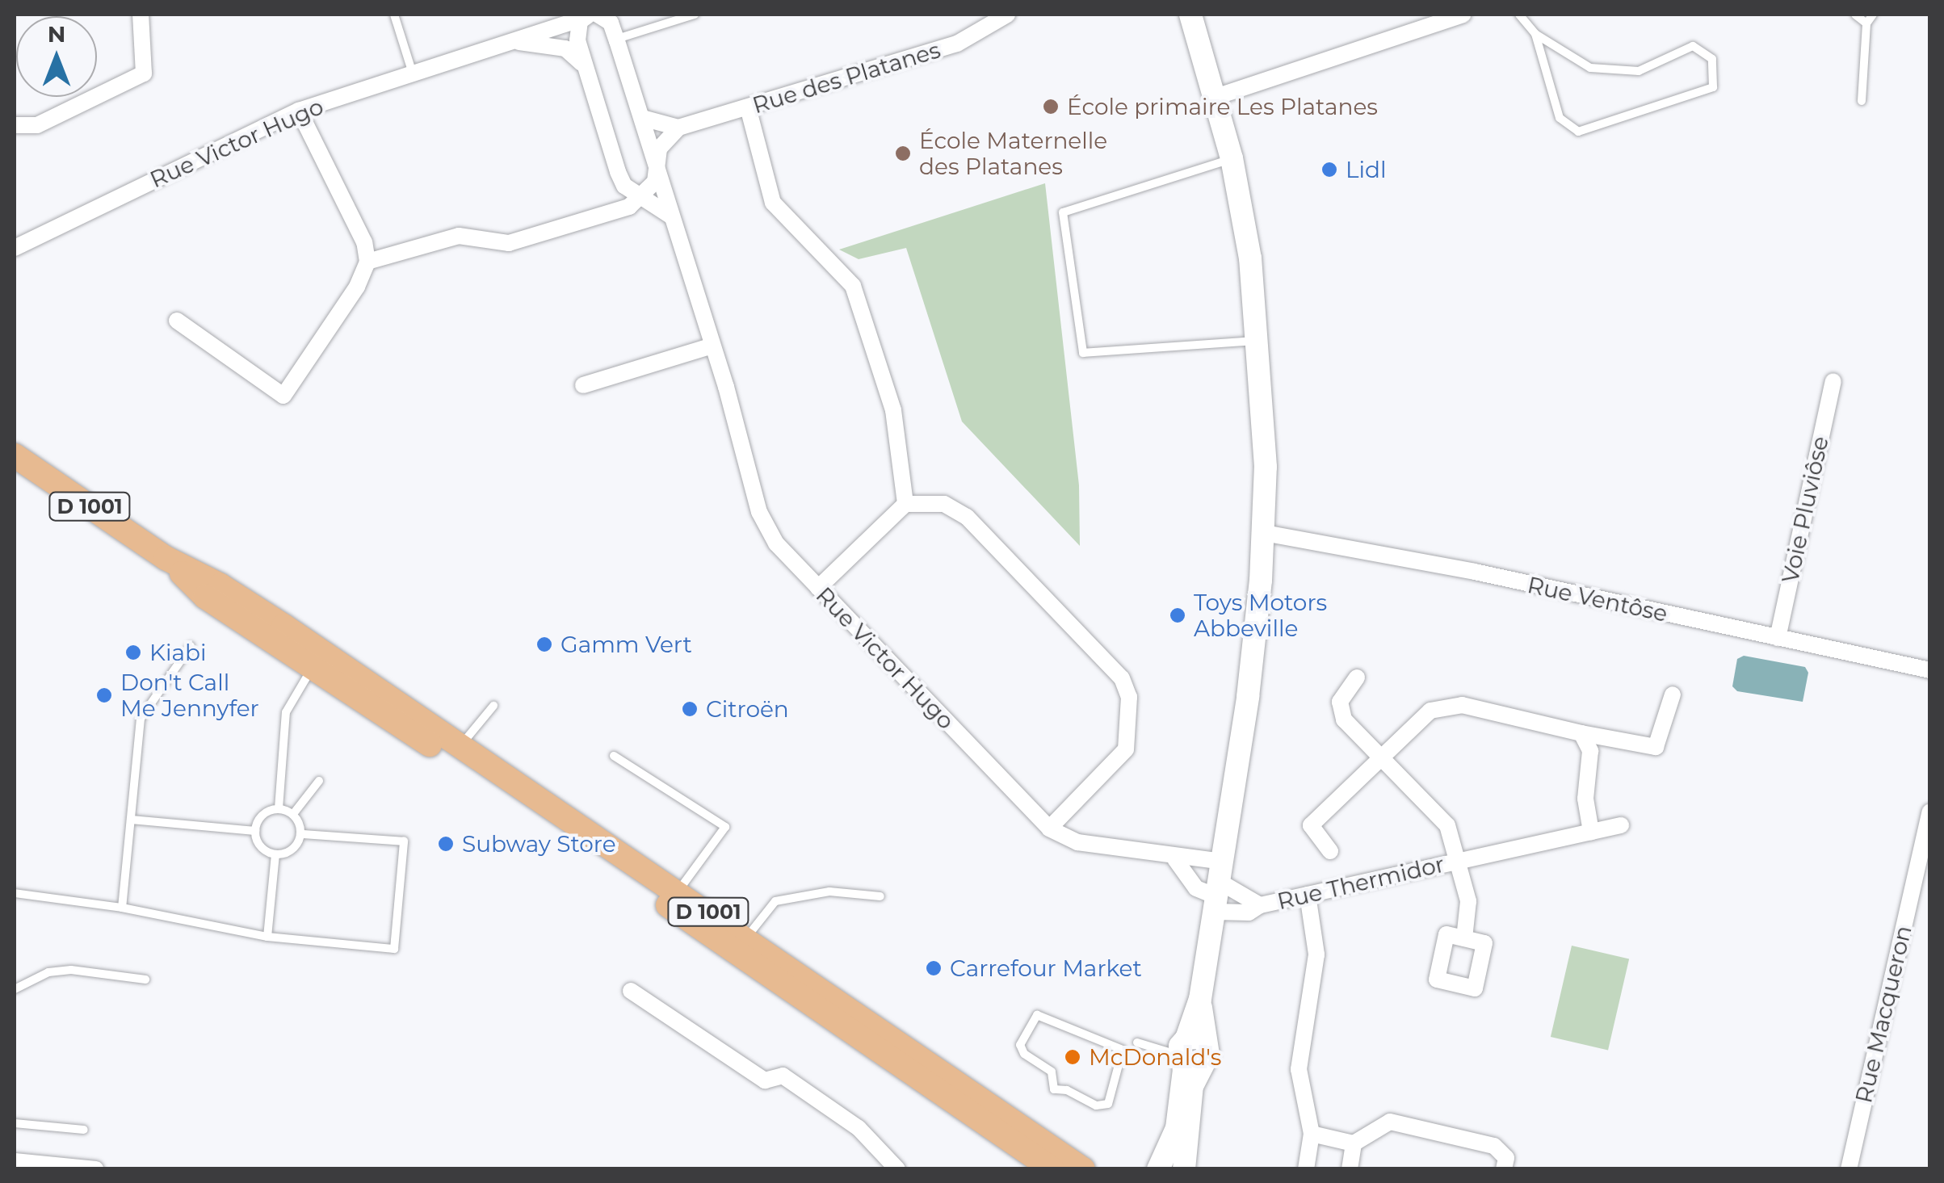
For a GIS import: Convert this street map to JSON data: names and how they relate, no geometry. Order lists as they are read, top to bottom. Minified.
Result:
{"streets":{"main road":["D 1001"],"street":["Rue des Platanes","Rue Victor Hugo","Voie Pluviôse","Rue Ventôse","Rue Thermidor","Rue Macqueron"]},"crossings":[["Rue Victor Hugo","Rue Thermidor"],["Voie Pluviôse","Rue Ventôse"]],"places":["École primaire Les Platanes","École Maternelle des Platanes","Lidl","Toys Motors Abbeville","Gamm Vert","Kiabi","Don't Call Me Jennyfer","Citroën","Subway Store","Carrefour Market","McDonald's"],"north":"top"}
